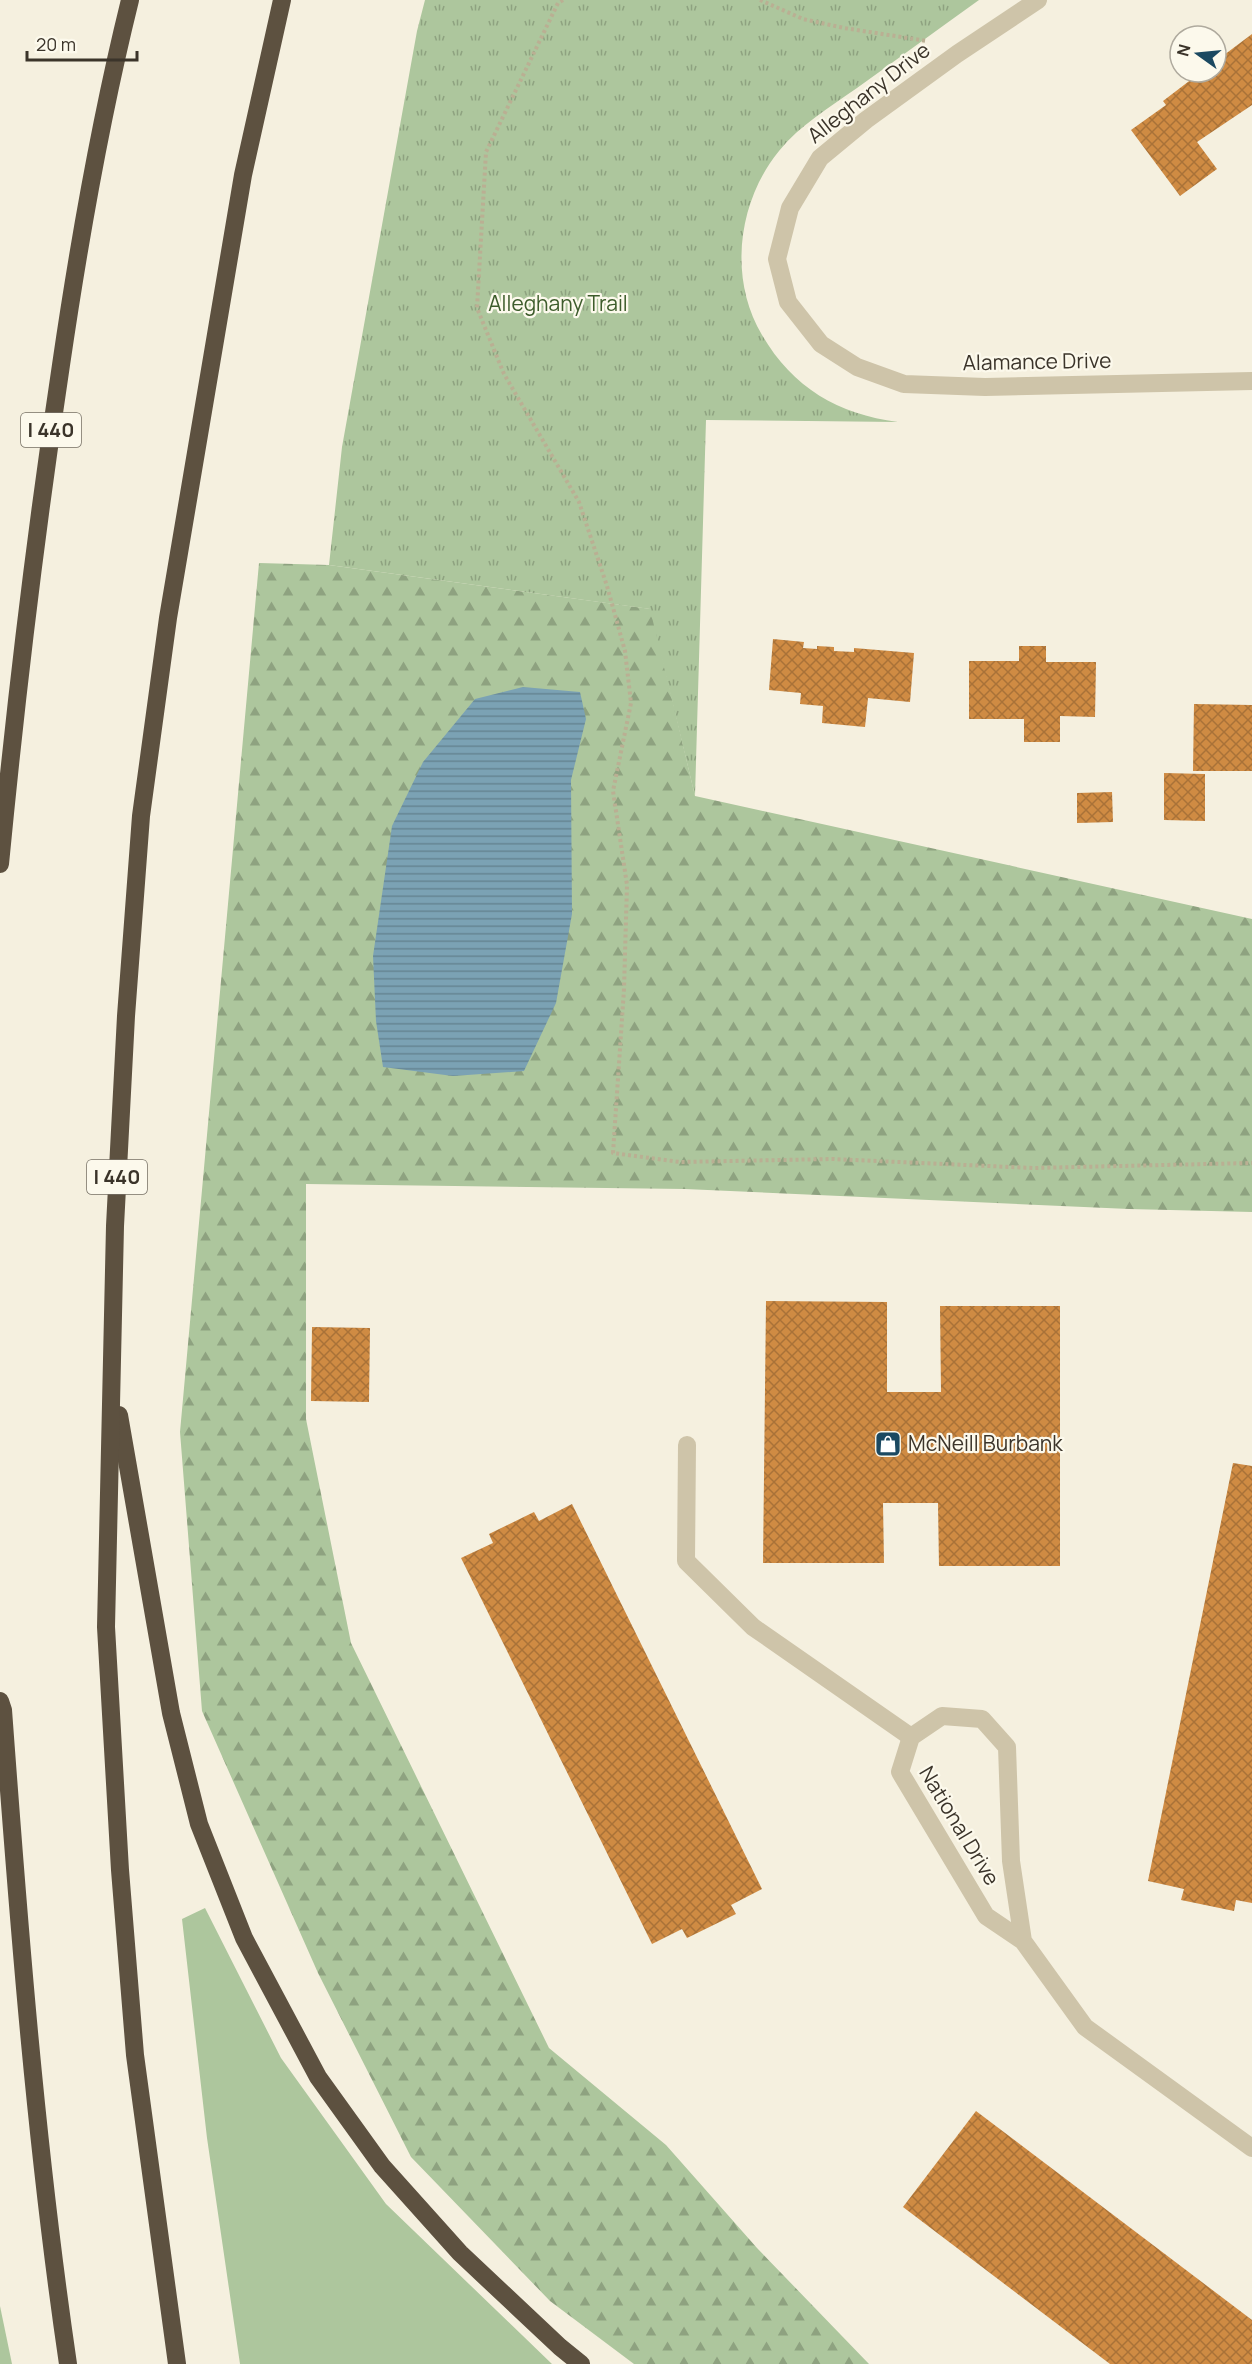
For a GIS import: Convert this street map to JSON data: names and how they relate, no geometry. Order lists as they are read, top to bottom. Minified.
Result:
{"streets":{"highway":["I 440"],"street":["Alleghany Drive","Alamance Drive","National Drive"]},"crossings":[["Alleghany Drive","Alamance Drive"]],"parks":["Alleghany Trail"],"places":{"shop":["McNeill Burbank"]},"scale_bar":"20 m","north":"left"}
